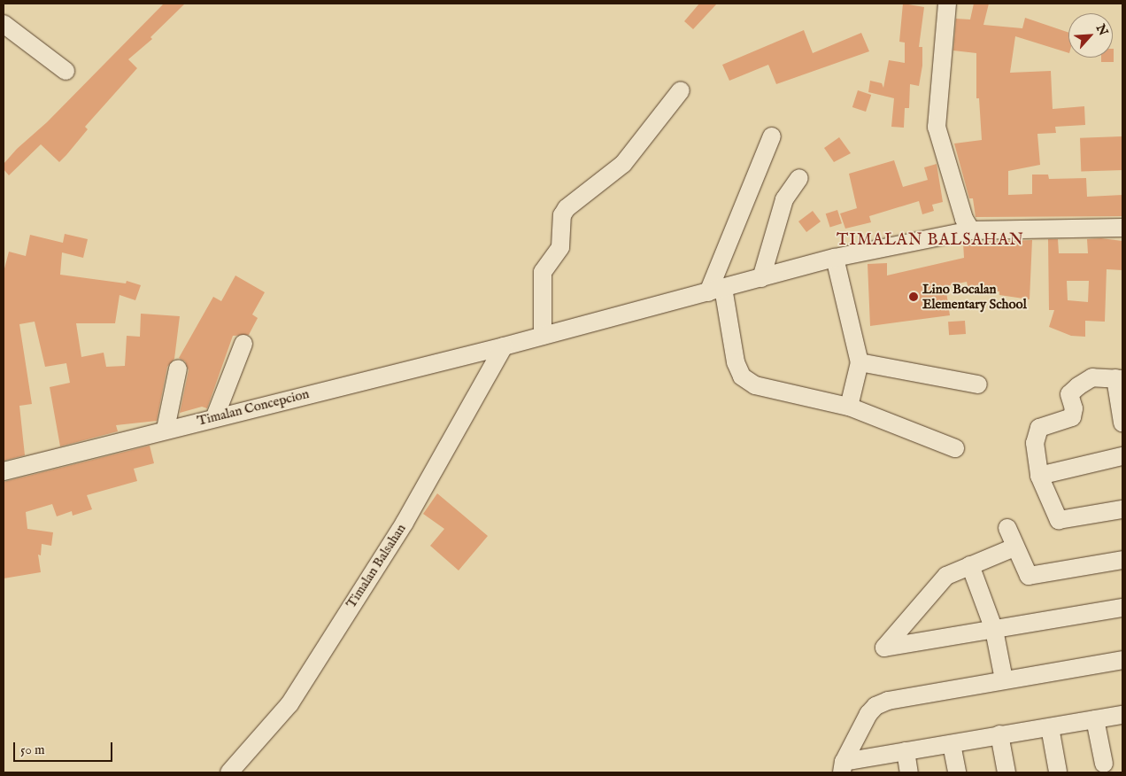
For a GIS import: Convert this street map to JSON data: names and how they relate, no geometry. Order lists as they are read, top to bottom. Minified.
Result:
{"streets":{"street":["Timalan Concepcion","Timalan Balsahan"]},"crossings":[["Timalan Concepcion","Timalan Balsahan"]],"districts":["TIMALAN BALSAHAN"],"places":["Lino Bocalan Elementary School"],"scale_bar":"50 m","north":"top right"}
